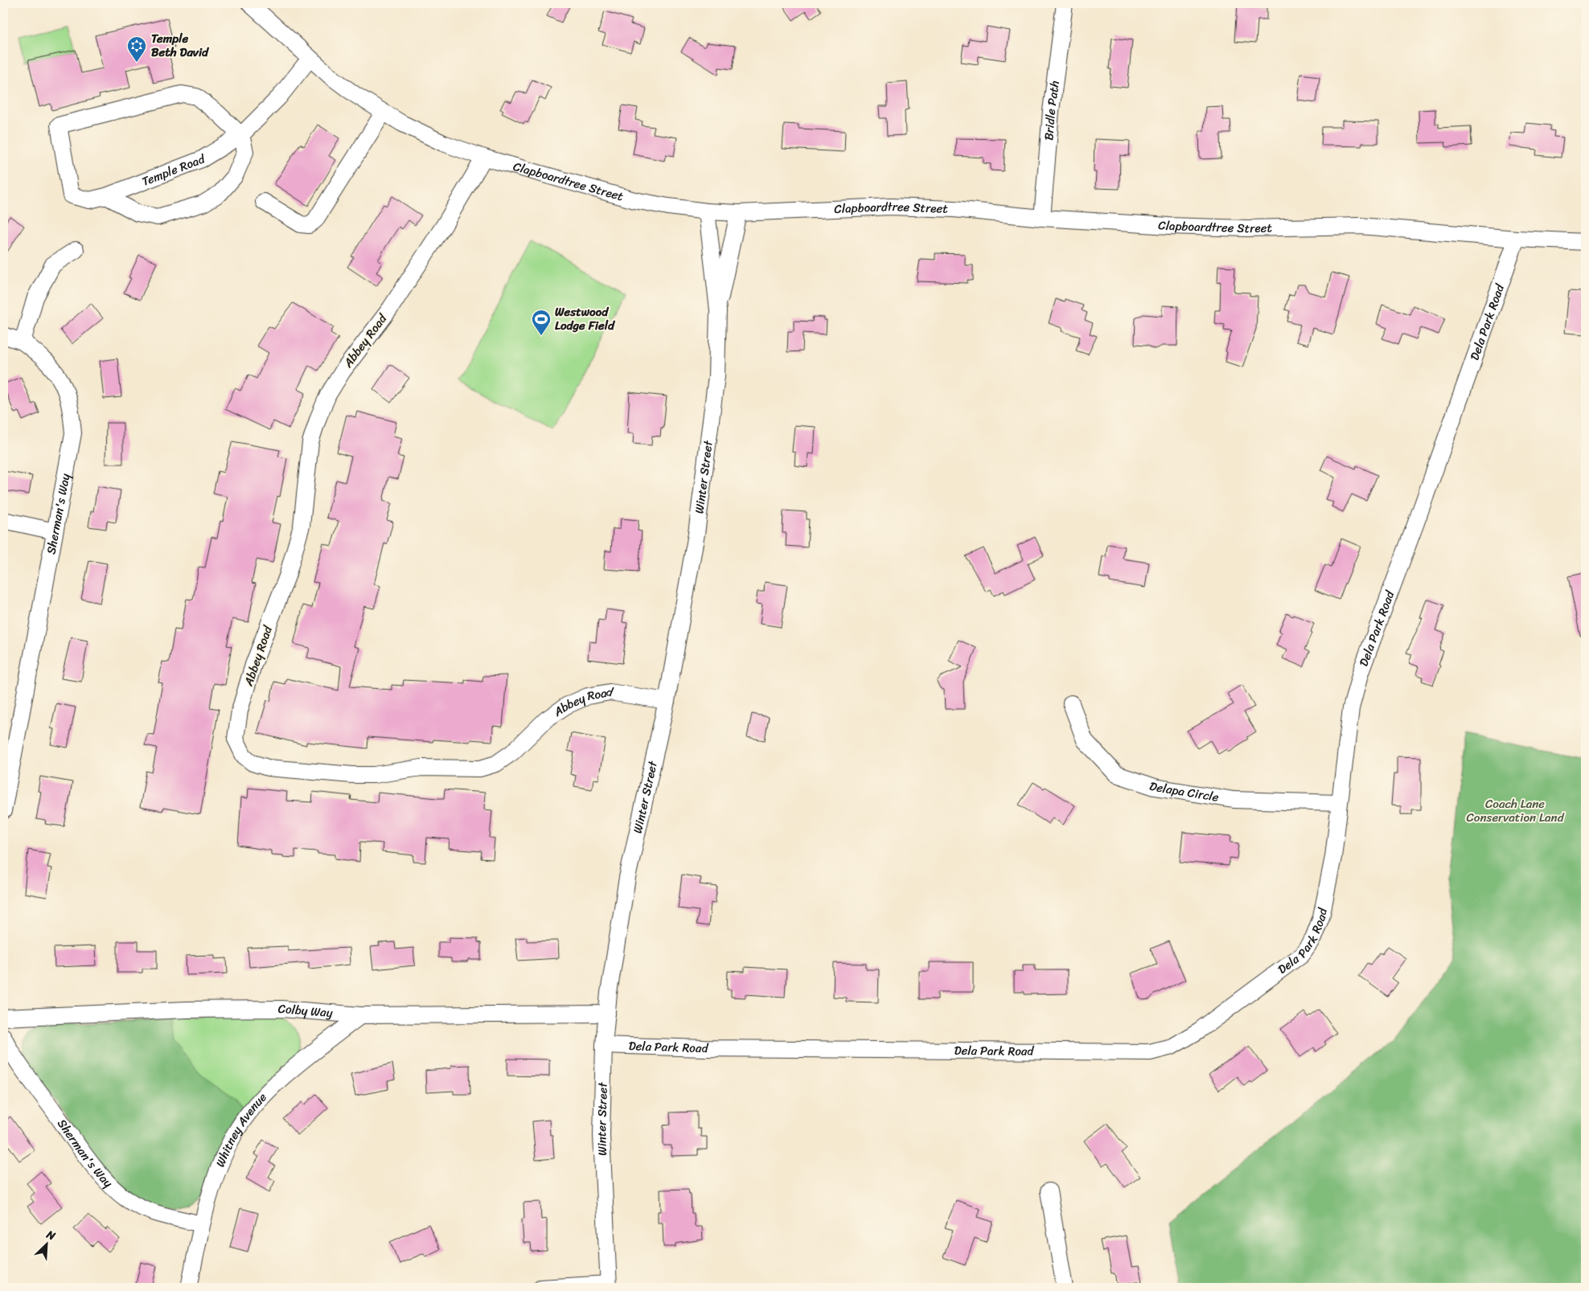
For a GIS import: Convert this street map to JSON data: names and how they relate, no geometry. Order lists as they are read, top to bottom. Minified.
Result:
{"streets":{"street":["Bridle Path","Temple Road","Clapboardtree Street","Dela Park Road","Abbey Road","Winter Street","Sherman's Way","Delapa Circle","Colby Way","Whitney Avenue"]},"crossings":[["Bridle Path","Clapboardtree Street"],["Temple Road","Clapboardtree Street"],["Clapboardtree Street","Dela Park Road"],["Clapboardtree Street","Abbey Road"],["Clapboardtree Street","Winter Street"],["Dela Park Road","Winter Street"],["Dela Park Road","Delapa Circle"],["Abbey Road","Winter Street"],["Winter Street","Colby Way"],["Sherman's Way","Whitney Avenue"],["Colby Way","Whitney Avenue"]],"parks":["Coach Lane Conservation Land"],"places":{"synagogue":["Temple Beth David"],"sports":["Westwood Lodge Field"]},"north":"top right"}
